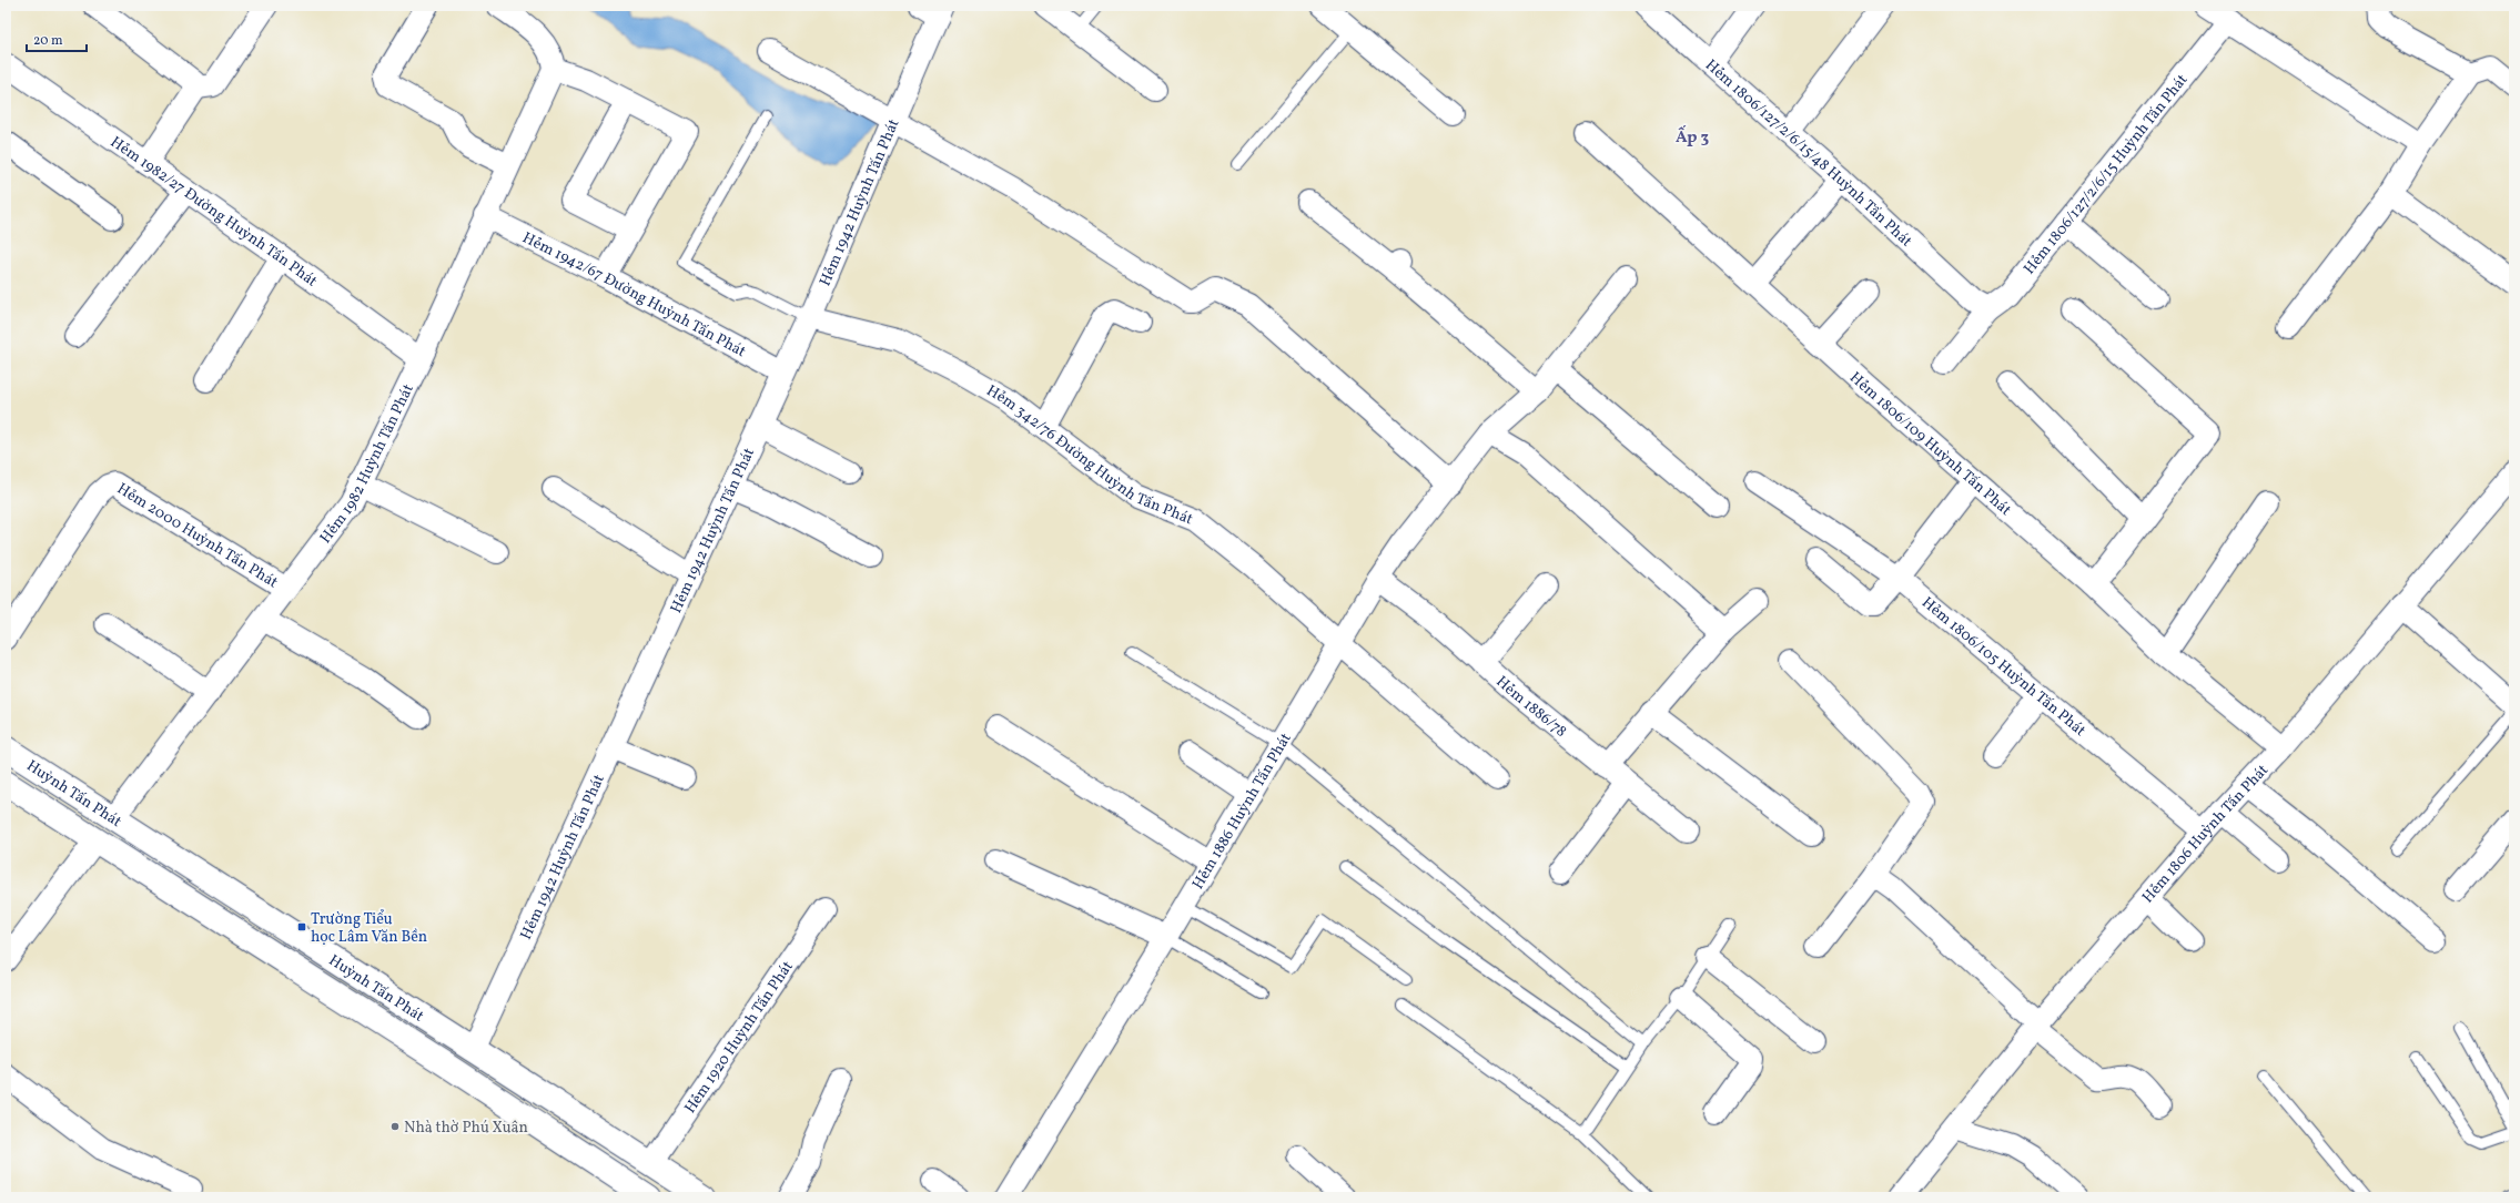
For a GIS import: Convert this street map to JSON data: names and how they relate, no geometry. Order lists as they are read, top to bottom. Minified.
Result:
{"streets":{"main road":["Huỳnh Tấn Phát"],"street":["Hẻm 1806/127/2/6/15/48 Huỳnh Tấn Phát","Hẻm 1806/127/2/6/15 Huỳnh Tấn Phát","Hẻm 1942 Huỳnh Tấn Phát","Hẻm 1982/27 Đường Huỳnh Tấn Phát","Hẻm 1942/67 Đường Huỳnh Tấn Phát","Hẻm 1806/109 Huỳnh Tấn Phát","Hẻm 342/76 Đường Huỳnh Tấn Phát","Hẻm 1982 Huỳnh Tấn Phát","Hẻm 2000 Huỳnh Tấn Phát","Hẻm 1806/105 Huỳnh Tấn Phát","Hẻm 1886/78","Hẻm 1886 Huỳnh Tấn Phát","Hẻm 1806 Huỳnh Tấn Phát","Hẻm 1920 Huỳnh Tấn Phát"]},"crossings":[["Hẻm 1806/127/2/6/15/48 Huỳnh Tấn Phát","Hẻm 1806/127/2/6/15 Huỳnh Tấn Phát"],["Hẻm 1942 Huỳnh Tấn Phát","Hẻm 1942/67 Đường Huỳnh Tấn Phát"],["Hẻm 1942 Huỳnh Tấn Phát","Hẻm 342/76 Đường Huỳnh Tấn Phát"],["Hẻm 1942 Huỳnh Tấn Phát","Huỳnh Tấn Phát"],["Hẻm 1982/27 Đường Huỳnh Tấn Phát","Hẻm 1982 Huỳnh Tấn Phát"],["Hẻm 1942/67 Đường Huỳnh Tấn Phát","Hẻm 1982 Huỳnh Tấn Phát"],["Hẻm 1806/109 Huỳnh Tấn Phát","Hẻm 1806 Huỳnh Tấn Phát"],["Hẻm 342/76 Đường Huỳnh Tấn Phát","Hẻm 1886 Huỳnh Tấn Phát"],["Hẻm 1982 Huỳnh Tấn Phát","Hẻm 2000 Huỳnh Tấn Phát"],["Hẻm 1982 Huỳnh Tấn Phát","Huỳnh Tấn Phát"],["Hẻm 1806/105 Huỳnh Tấn Phát","Hẻm 1806 Huỳnh Tấn Phát"],["Hẻm 1886/78","Hẻm 1886 Huỳnh Tấn Phát"],["Huỳnh Tấn Phát","Hẻm 1920 Huỳnh Tấn Phát"]],"districts":["Ấp 3"],"places":{"transit":["Trường Tiểu học Lâm Văn Bền"],"other":["Nhà thờ Phú Xuân"]},"scale_bar":"20 m"}
